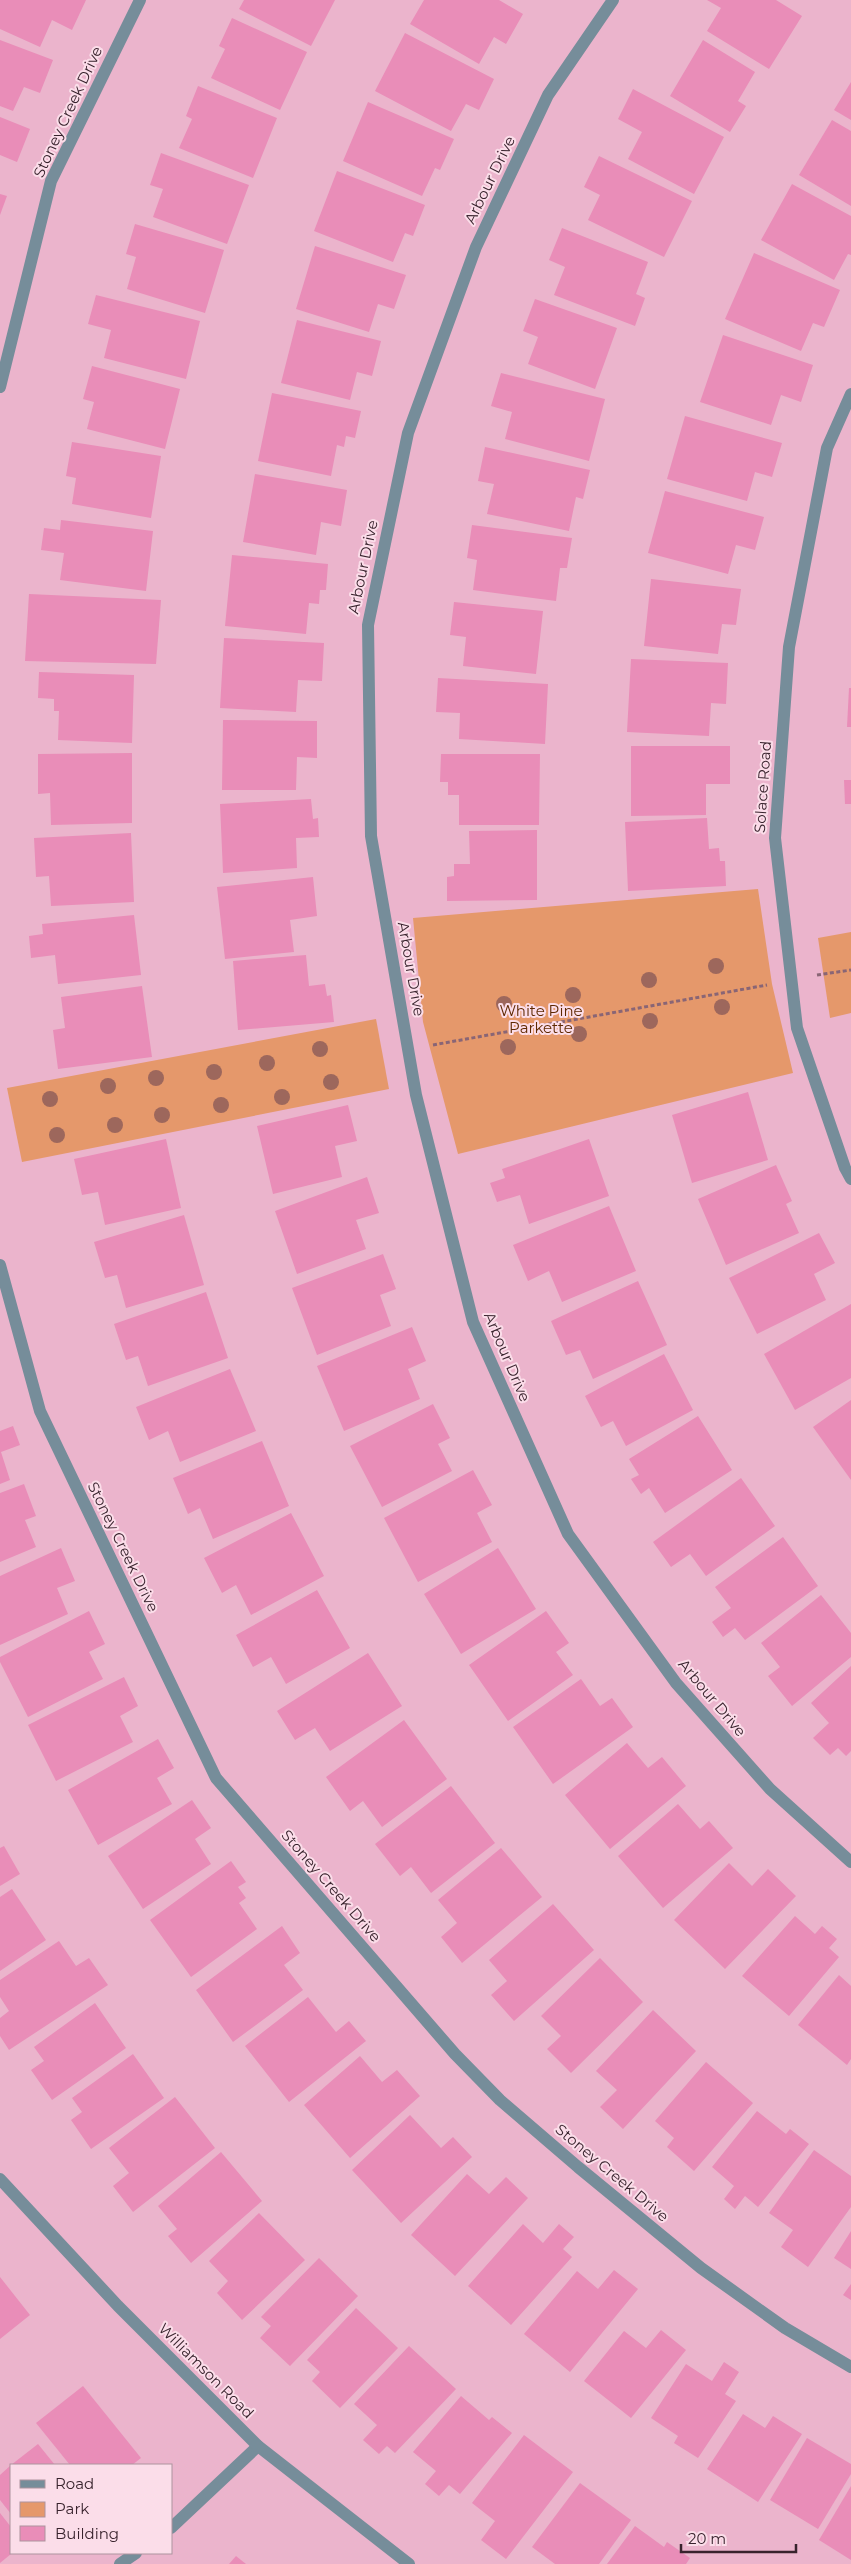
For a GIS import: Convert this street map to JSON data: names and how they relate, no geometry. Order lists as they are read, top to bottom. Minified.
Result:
{"streets":{"street":["Stoney Creek Drive","Arbour Drive","Solace Road","Williamson Road"]},"parks":["White Pine Parkette"],"legend":["Road","Park","Building"],"scale_bar":"20 m"}
